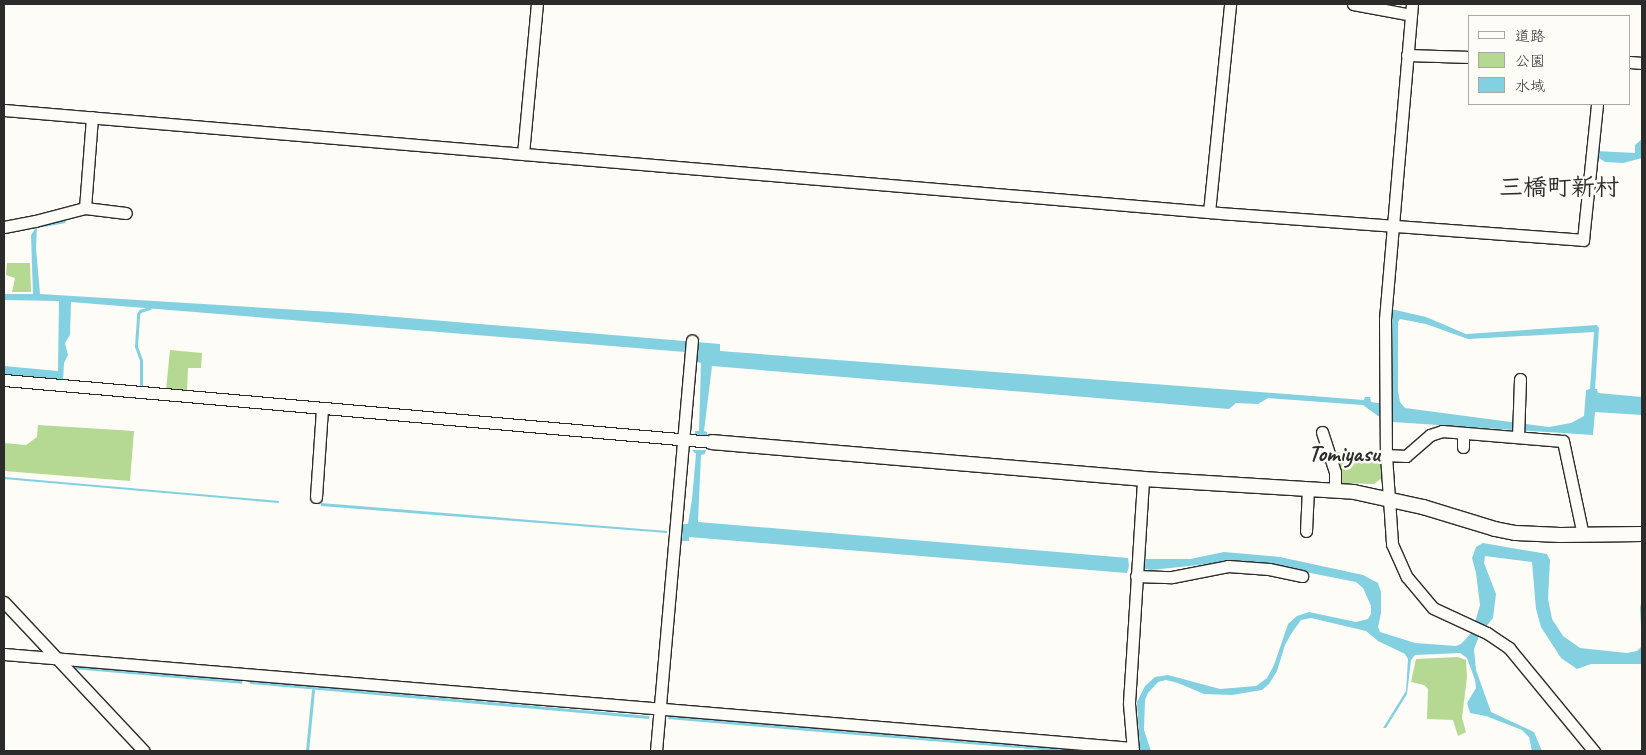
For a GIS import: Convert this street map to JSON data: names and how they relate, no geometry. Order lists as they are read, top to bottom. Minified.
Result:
{"districts":["三橋町新村","Tomiyasu"],"legend":["道路","公園","水域"]}
